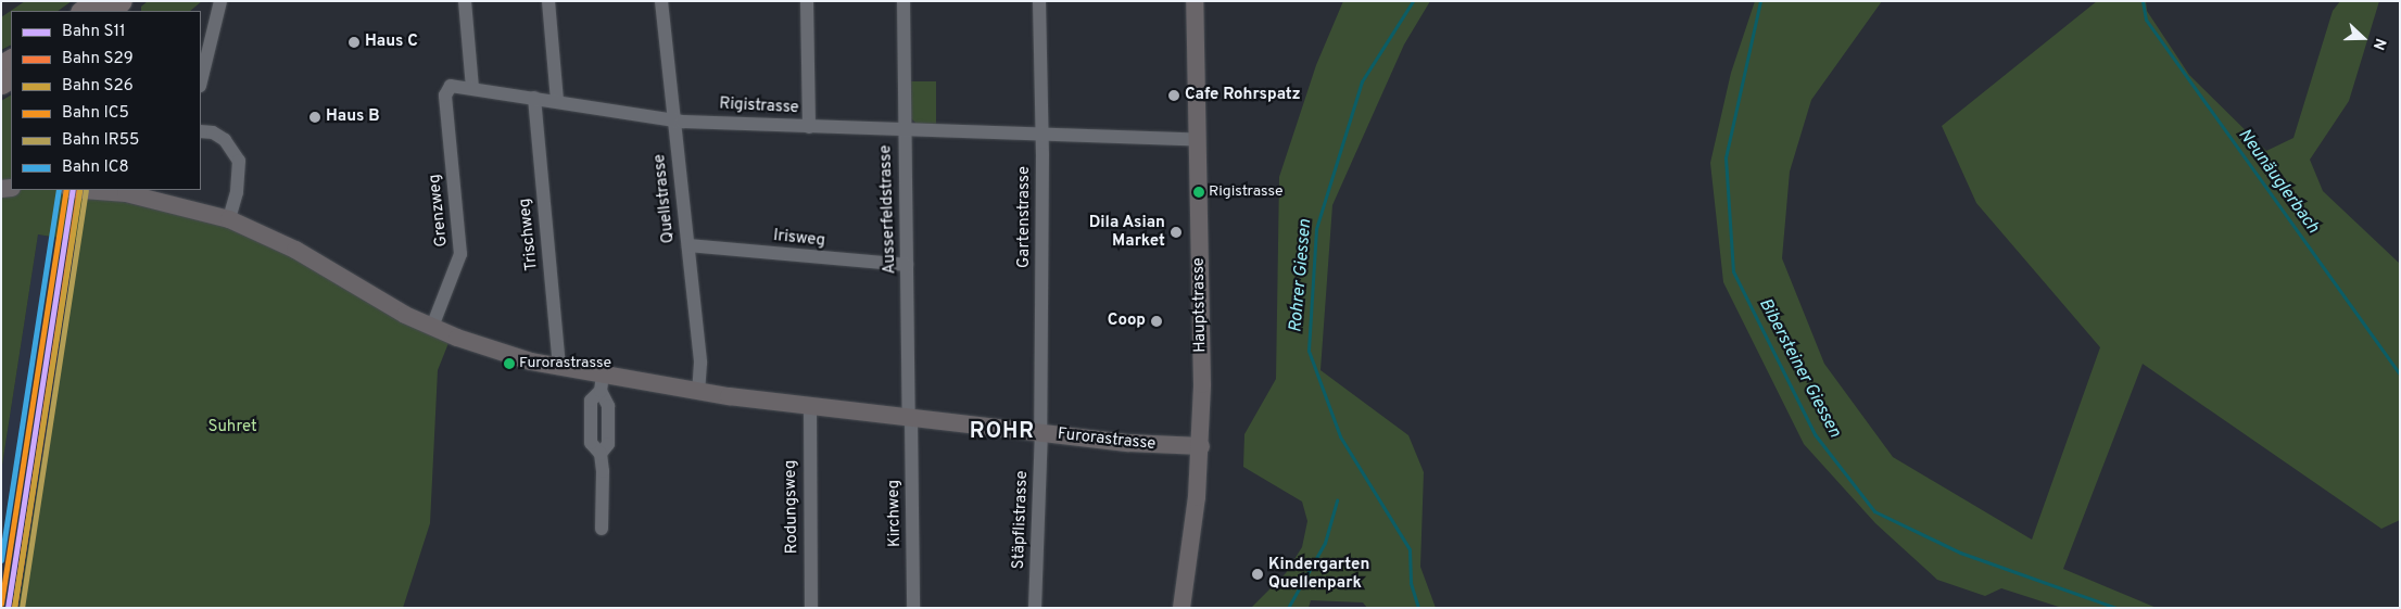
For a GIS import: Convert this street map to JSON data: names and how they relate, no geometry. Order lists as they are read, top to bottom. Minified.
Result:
{"streets":{"main road":["Hauptstrasse","Furorastrasse"],"street":["Rigistrasse","Quellstrasse","Ausserfeldstrasse","Grenzweg","Gartenstrasse","Trischweg","Irisweg","Rodungsweg","Kirchweg","Stäpflistrasse"]},"crossings":[["Rigistrasse","Quellstrasse"],["Rigistrasse","Ausserfeldstrasse"],["Rigistrasse","Grenzweg"],["Rigistrasse","Gartenstrasse"],["Rigistrasse","Trischweg"],["Rigistrasse","Hauptstrasse"],["Quellstrasse","Irisweg"],["Quellstrasse","Furorastrasse"],["Ausserfeldstrasse","Irisweg"],["Ausserfeldstrasse","Furorastrasse"],["Ausserfeldstrasse","Kirchweg"],["Grenzweg","Furorastrasse"],["Gartenstrasse","Furorastrasse"],["Gartenstrasse","Stäpflistrasse"],["Trischweg","Furorastrasse"],["Hauptstrasse","Furorastrasse"],["Furorastrasse","Rodungsweg"],["Furorastrasse","Kirchweg"],["Furorastrasse","Stäpflistrasse"]],"districts":["ROHR"],"water":["Neunäuglerbach","Rohrer Giessen","Bibersteiner Giessen"],"parks":["Suhret"],"places":["Haus C","Cafe Rohrspatz","Haus B","Rigistrasse","Dila Asian Market","Coop","Furorastrasse","Kindergarten Quellenpark"],"lines":["rail line S11","rail line S29","rail line S26","rail line IC5","rail line IC8","rail line IR55"],"legend":["Bahn S11","Bahn S29","Bahn S26","Bahn IC5","Bahn IR55","Bahn IC8"],"north":"right"}
